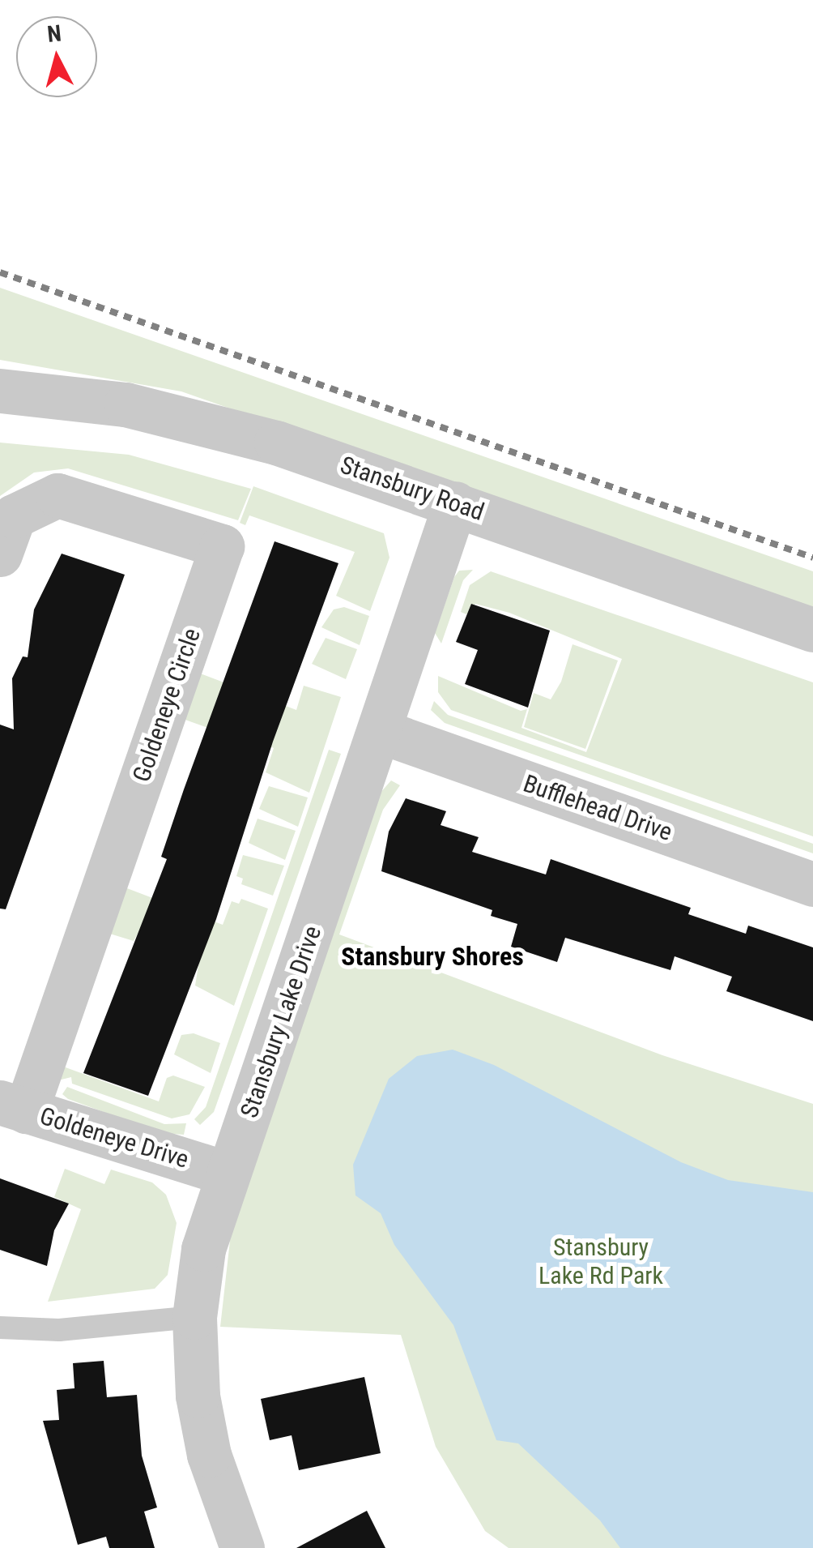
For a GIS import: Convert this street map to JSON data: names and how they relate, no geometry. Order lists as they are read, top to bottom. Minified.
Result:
{"streets":{"street":["Stansbury Road","Goldeneye Circle","Bufflehead Drive","Stansbury Lake Drive","Goldeneye Drive"]},"crossings":[["Stansbury Road","Stansbury Lake Drive"],["Goldeneye Circle","Goldeneye Drive"],["Bufflehead Drive","Stansbury Lake Drive"],["Stansbury Lake Drive","Goldeneye Drive"]],"districts":["Stansbury Shores"],"parks":["Stansbury Lake Rd Park"],"north":"top"}
